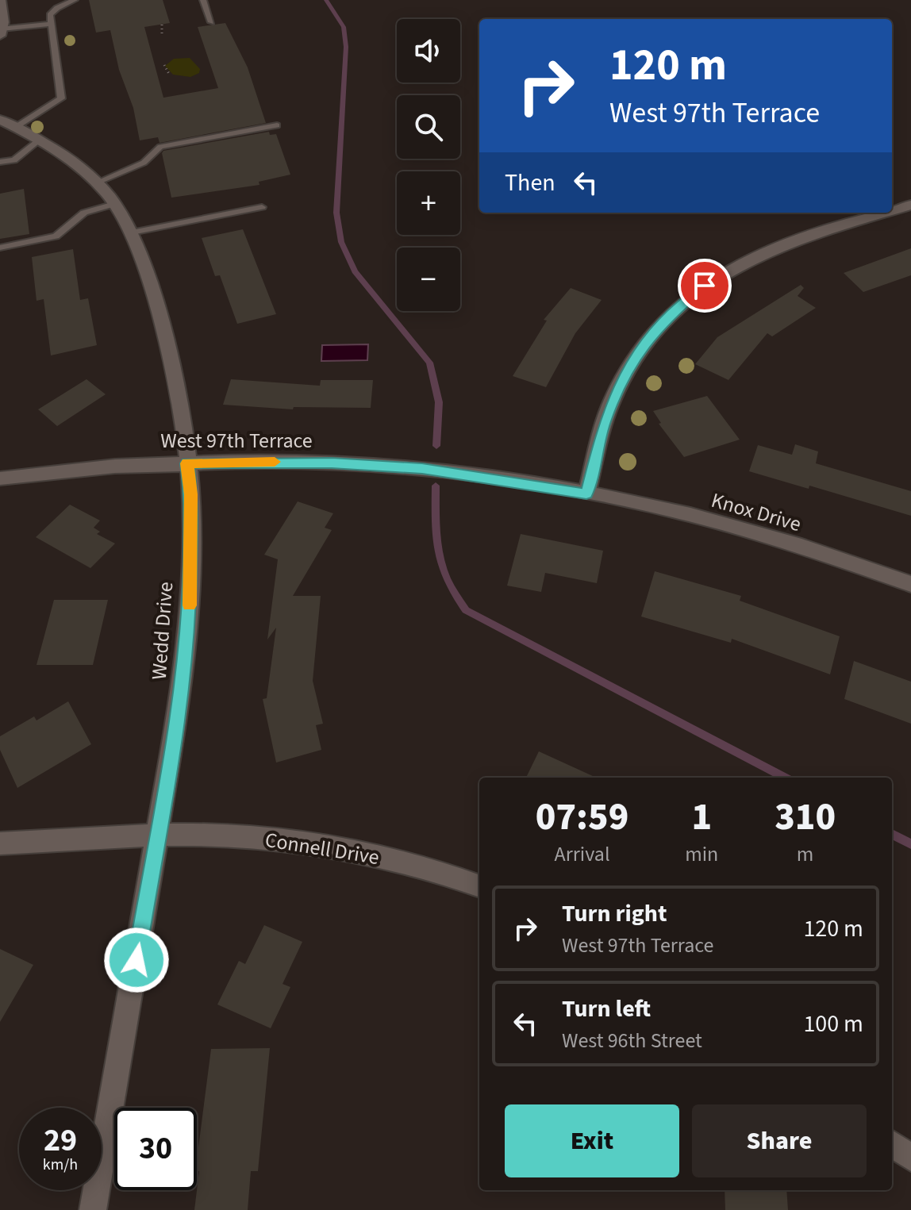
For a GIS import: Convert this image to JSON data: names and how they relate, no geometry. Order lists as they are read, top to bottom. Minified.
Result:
{"streets":{"street":["West 97th Terrace","Knox Drive","Wedd Drive","Connell Drive"]},"crossings":[["West 97th Terrace","Knox Drive"],["West 97th Terrace","Wedd Drive"],["Wedd Drive","Connell Drive"]],"page":{"map_buttons":["+","−"],"turn":["120 m","West 97th Terrace"],"then":"Then","eta":["07:59","Arrival","1","min","310","m"],"list":[{"name":"Turn right","note":"West 97th Terrace","value":"120 m"},{"name":"Turn left","note":"West 96th Street","value":"100 m"}],"buttons":["Exit","Share"],"speed":"29 km/h","limit":"30"}}
